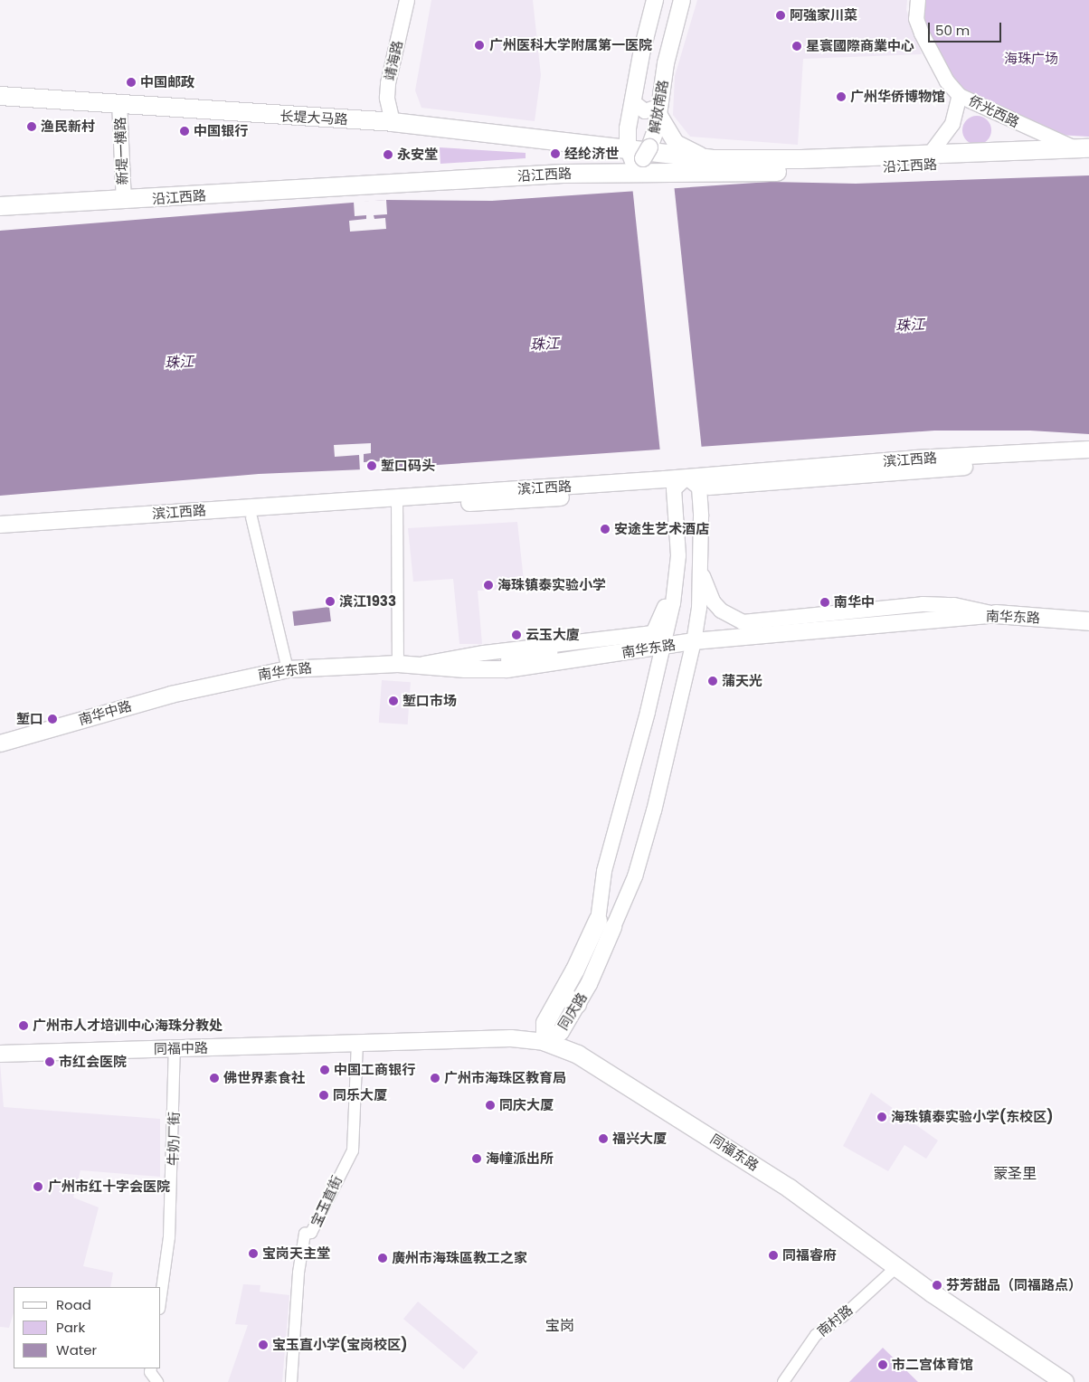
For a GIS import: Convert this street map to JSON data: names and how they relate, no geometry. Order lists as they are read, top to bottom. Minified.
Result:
{"streets":{"main road":["解放南路","长堤大马路","沿江西路","滨江西路","南华东路","南华中路","同庆路","同福中路","同福东路"],"street":["靖海路","侨光西路","新堤一横路","牛奶厂街","宝玉直街","南村路"]},"crossings":[["靖海路","长堤大马路"],["解放南路","长堤大马路"],["解放南路","沿江西路"],["侨光西路","沿江西路"],["长堤大马路","新堤一横路"],["长堤大马路","沿江西路"],["新堤一横路","沿江西路"],["南华东路","南华中路"],["同庆路","同福东路"],["同福中路","牛奶厂街"],["同福中路","同福东路"],["同福中路","宝玉直街"],["同福东路","宝玉直街"],["同福东路","南村路"]],"districts":["蒙圣里","宝岗"],"water":["珠江"],"parks":["海珠广场"],"places":["阿強家川菜","广州医科大学附属第一医院","星寰國際商業中心","中国邮政","广州华侨博物馆","渔民新村","中国银行","经纶济世","永安堂","堑口码头","安途生艺术酒店","海珠镇泰实验小学","滨江1933","南华中","云玉大廈","蒲天光","堑口市场","堑口","广州市人才培训中心海珠分教处","市红会医院","中国工商银行","佛世界素食社","广州市海珠区教育局","同乐大厦","同庆大厦","海珠镇泰实验小学(东校区)","福兴大厦","海幢派出所","广州市红十字会医院","宝岗天主堂","同福睿府","廣州市海珠區教工之家","芬芳甜品（同福路点）","宝玉直小学(宝岗校区)","市二宫体育馆"],"legend":["Road","Park","Water"],"scale_bar":"50 m"}
